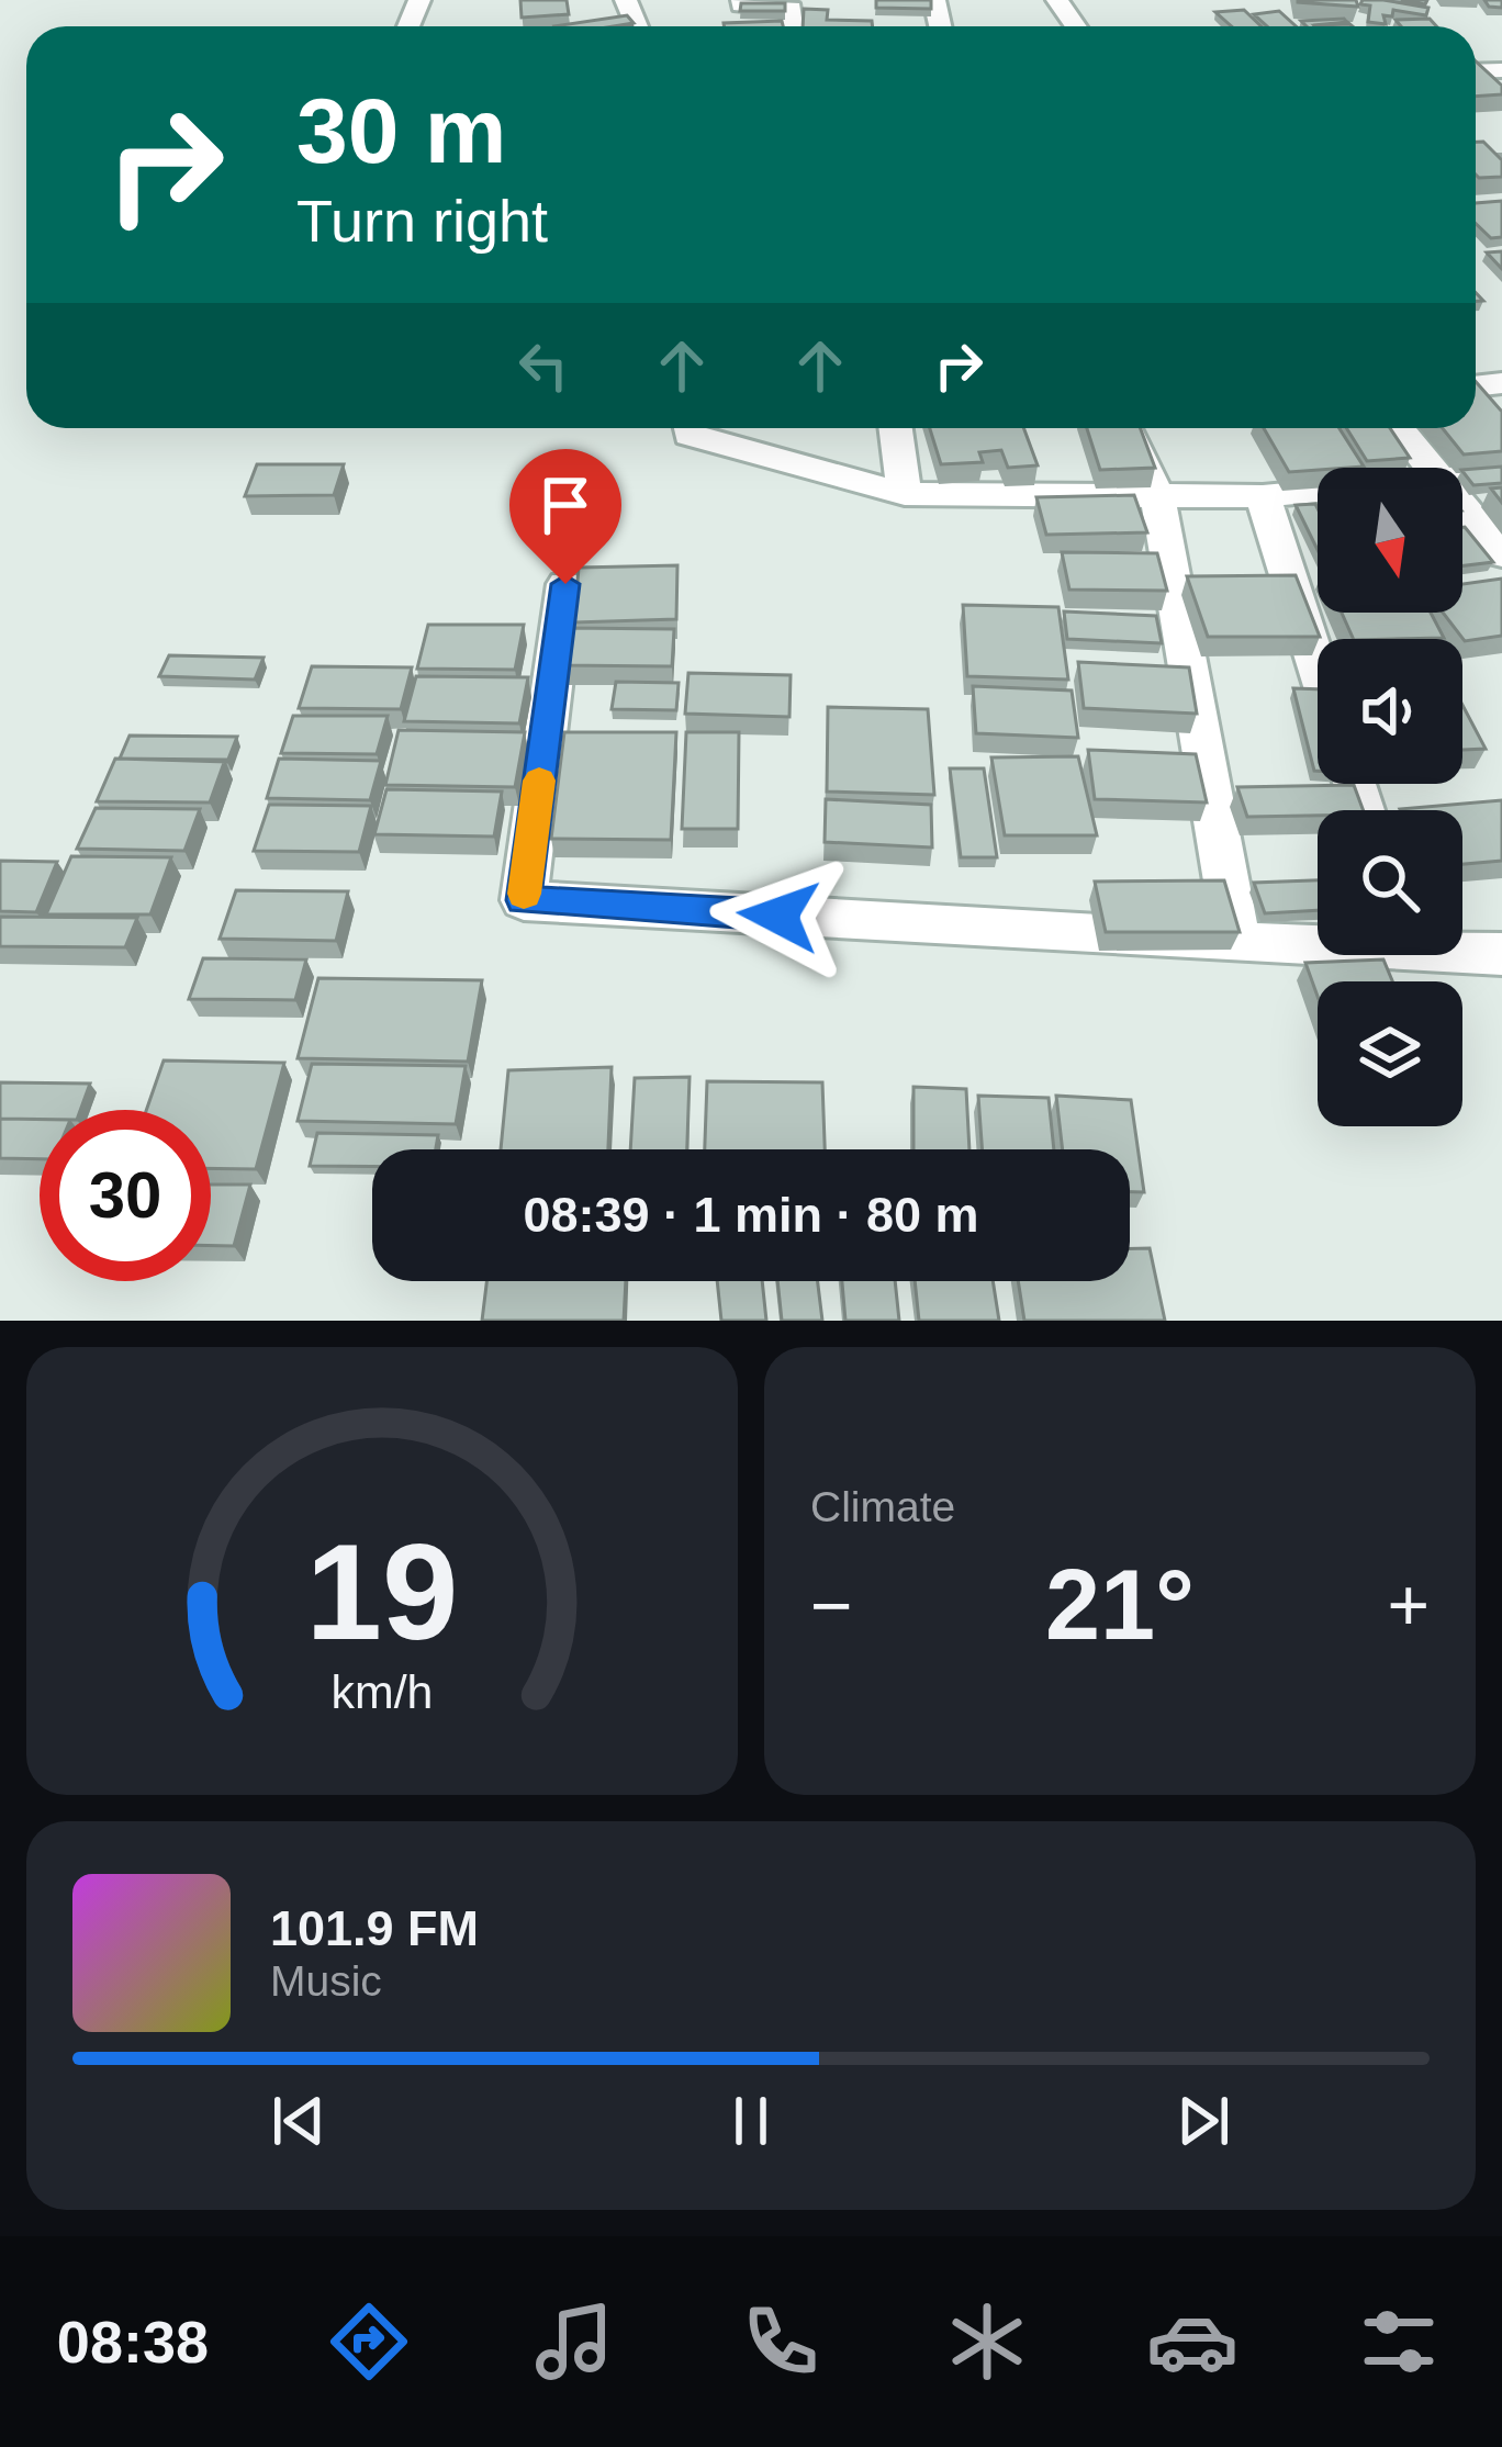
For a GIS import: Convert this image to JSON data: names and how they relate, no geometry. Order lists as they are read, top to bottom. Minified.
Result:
{"north":"bottom","page":{"turn":["30 m","Turn right"],"limit":"30","trip":"08:39 · 1 min · 80 m","tile":"Climate","heat":["−","21°","+"],"song":["101.9 FM","Music"],"tabs":"08:38","gauge":["19","km/h"]}}
